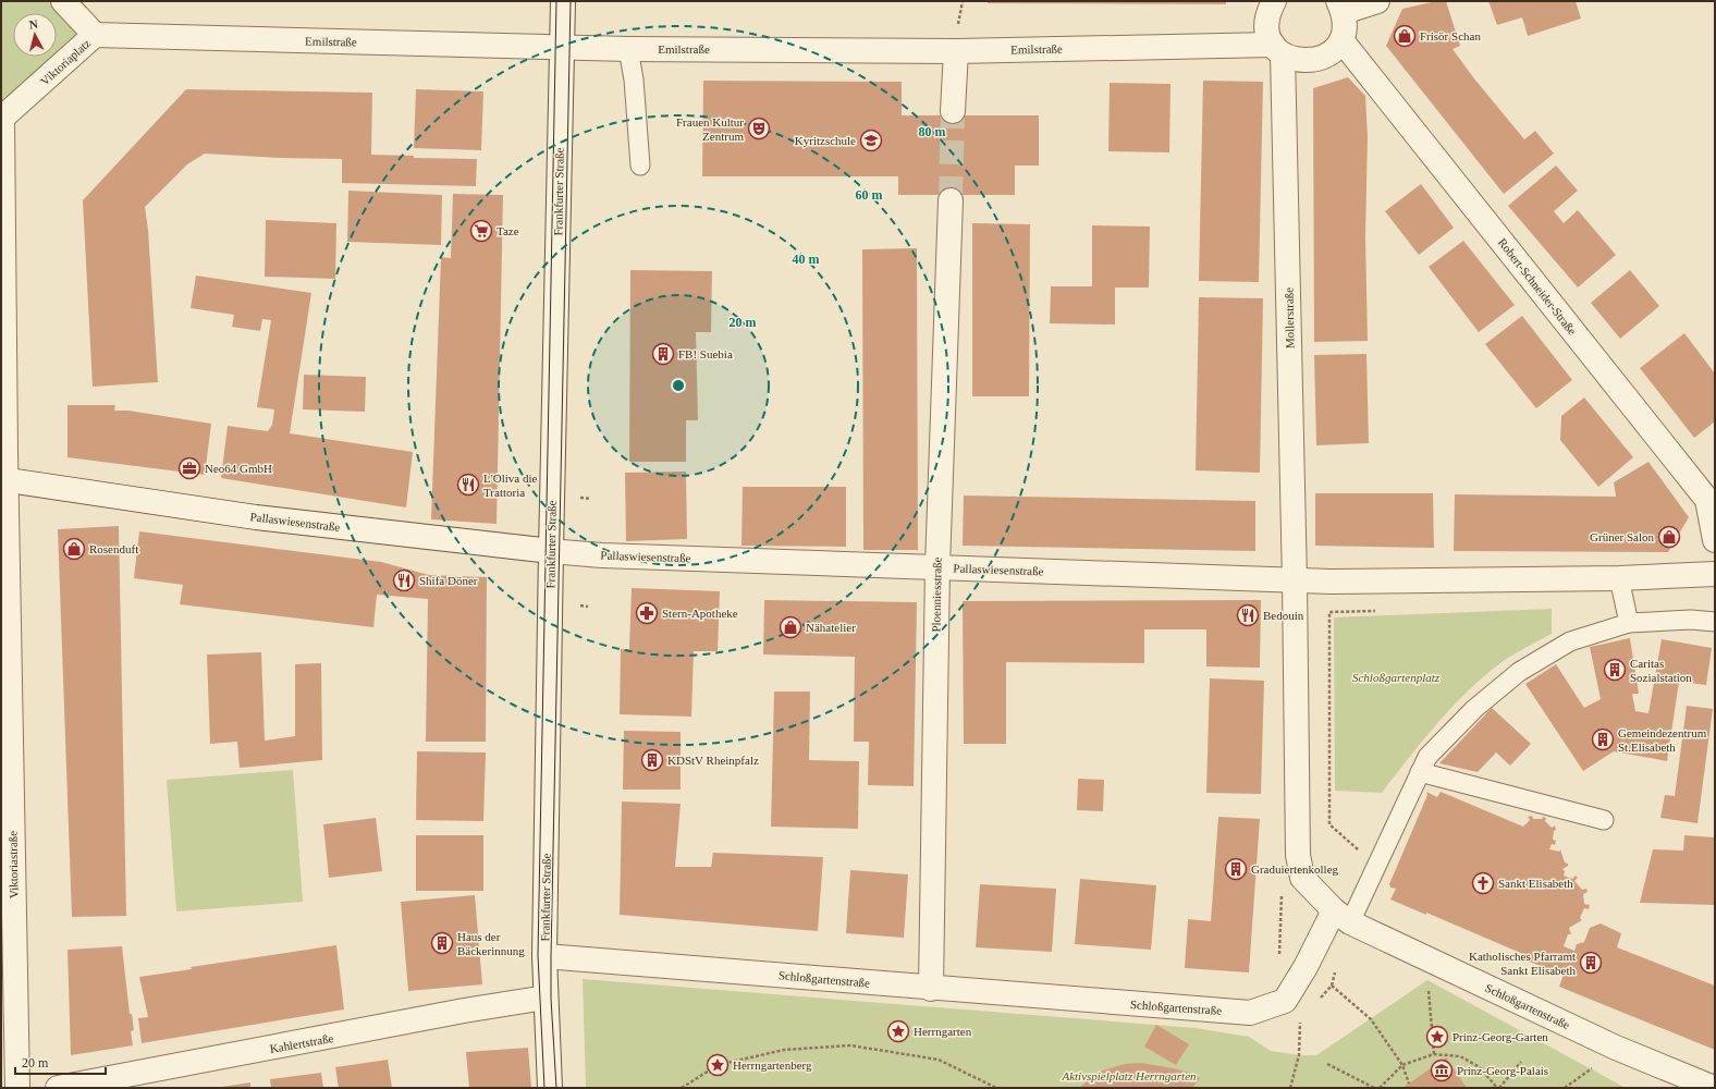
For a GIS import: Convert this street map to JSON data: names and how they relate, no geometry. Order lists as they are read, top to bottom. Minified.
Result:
{"streets":{"street":["Emilstraße","Viktoriaplatz","Frankfurter Straße","Robert-Schneider-Straße","Mollerstraße","Pallaswiesenstraße","Ploenniesstraße","Viktoriastraße","Schloßgartenstraße","Kahlertstraße"]},"crossings":[["Emilstraße","Viktoriaplatz"],["Emilstraße","Frankfurter Straße"],["Emilstraße","Robert-Schneider-Straße"],["Emilstraße","Mollerstraße"],["Viktoriaplatz","Viktoriastraße"],["Frankfurter Straße","Pallaswiesenstraße"],["Frankfurter Straße","Schloßgartenstraße"],["Frankfurter Straße","Kahlertstraße"],["Mollerstraße","Pallaswiesenstraße"],["Pallaswiesenstraße","Ploenniesstraße"],["Pallaswiesenstraße","Viktoriastraße"],["Ploenniesstraße","Schloßgartenstraße"]],"parks":["Schloßgartenplatz","Aktivspielplatz Herrngarten"],"places":{"shop":["Frisör Schan","Grüner Salon","Rosenduft","Nähatelier"],"theatre":["Frauen Kultur Zentrum"],"school or university":["Kyritzschule"],"supermarket":["Taze"],"building":["FB! Suebia","Caritas Sozialstation","Gemeindezentrum St.Elisabeth","KDStV Rheinpfalz","Graduiertenkolleg","Haus der Bäckerinnung","Katholisches Pfarramt Sankt Elisabeth"],"office":["Neo64 GmbH"],"restaurant":["L'Oliva die Trattoria","Shifa Döner","Bedouin"],"pharmacy":["Stern-Apotheke"],"church":["Sankt Elisabeth"],"place":["Herrngarten","Prinz-Georg-Garten","Herrngartenberg"],"museum":["Prinz-Georg-Palais"]},"scale_bar":"20 m","north":"top","rings":["80 m","60 m","40 m","20 m"]}
